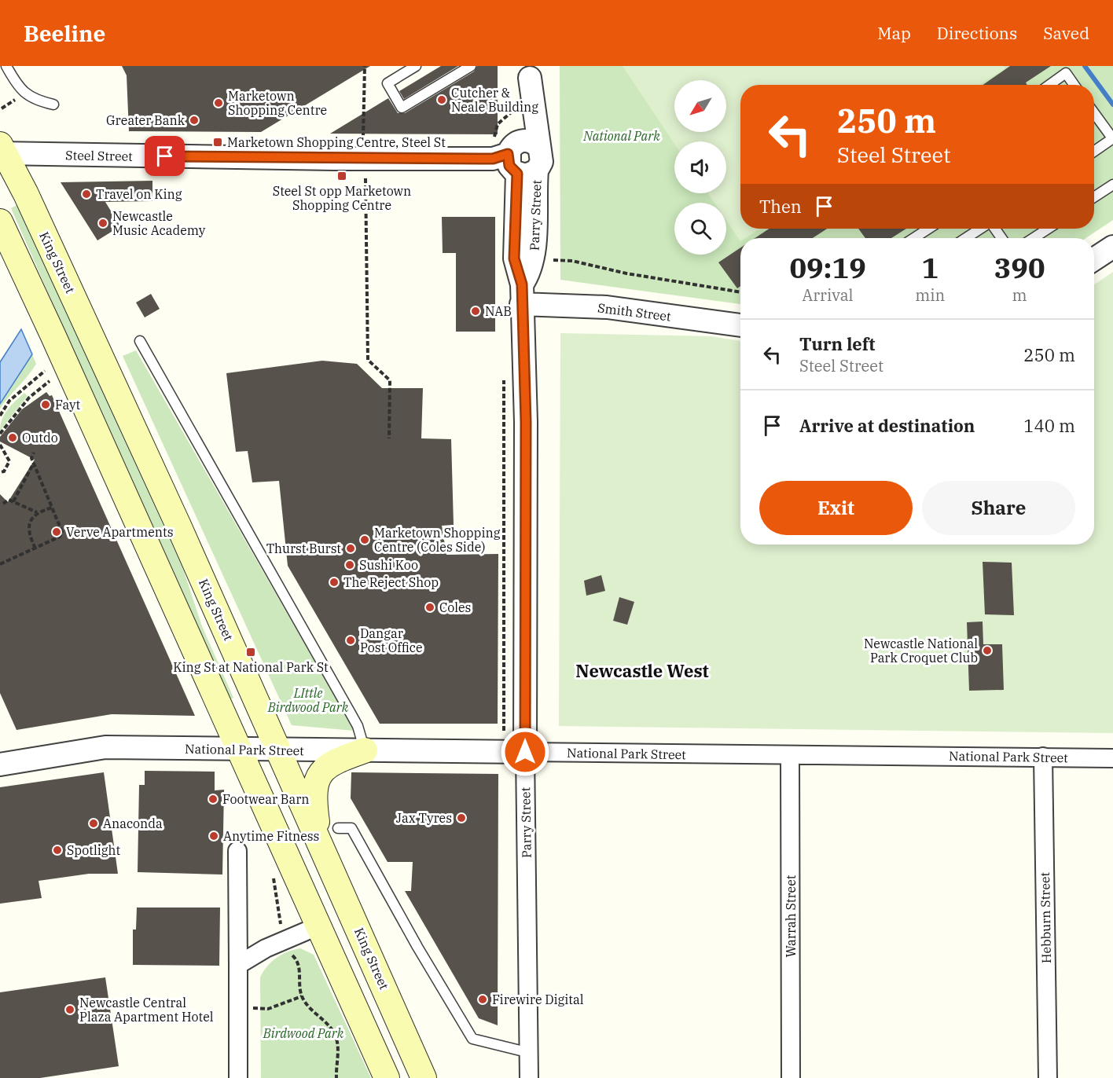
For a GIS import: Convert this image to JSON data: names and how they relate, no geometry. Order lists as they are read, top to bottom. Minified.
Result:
{"streets":{"main road":["King Street"],"street":["Steel Street","Parry Street","Smith Street","National Park Street","Warrah Street","Hebburn Street"]},"crossings":[["Steel Street","Parry Street"],["Steel Street","King Street"],["Parry Street","Smith Street"],["Parry Street","National Park Street"],["King Street","National Park Street"],["National Park Street","Warrah Street"],["National Park Street","Hebburn Street"]],"districts":["Newcastle West"],"parks":["National Park","LIttle Birdwood Park","Birdwood Park"],"places":{"other":["Cutcher & Neale Building","Marketown Shopping Centre","Greater Bank","Travel on King","Newcastle Music Academy","NAB","Fayt","Outdo","Verve Apartments","Marketown Shopping Centre (Coles Side)","Thurst Burst","Sushi Koo","The Reject Shop","Coles","Dangar Post Office","Newcastle National Park Croquet Club","Footwear Barn","Jax Tyres","Anaconda","Anytime Fitness","Spotlight","Firewire Digital","Newcastle Central Plaza Apartment Hotel"],"transit":["Marketown Shopping Centre, Steel St","Steel St opp Marketown Shopping Centre","King St at National Park St"]},"north":"bottom left","page":{"header":"Beeline","nav":["Map","Directions","Saved"],"turn":["250 m","Steel Street"],"then":"Then","eta":["09:19","Arrival","1","min","390","m"],"list":[{"name":"Turn left","note":"Steel Street","value":"250 m"},{"name":"Arrive at destination","value":"140 m"}],"buttons":["Exit","Share"]}}
